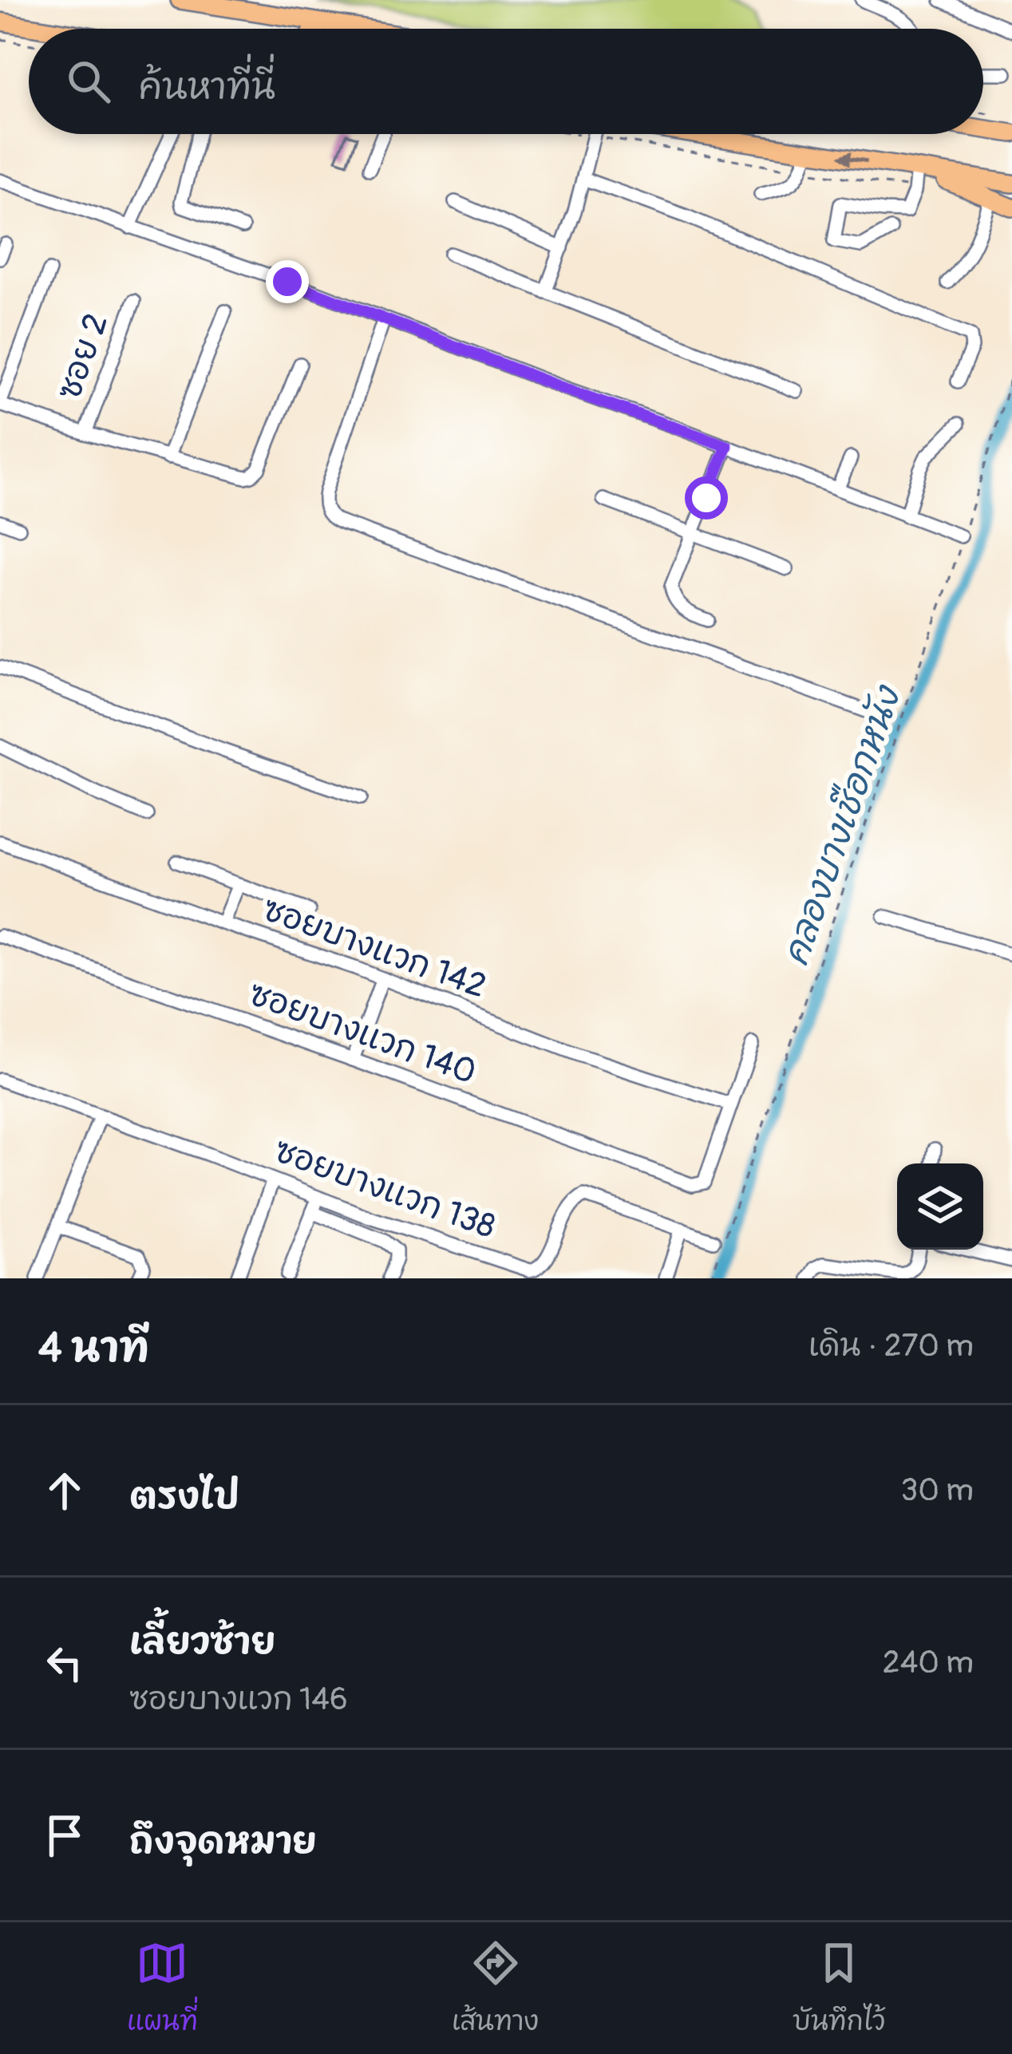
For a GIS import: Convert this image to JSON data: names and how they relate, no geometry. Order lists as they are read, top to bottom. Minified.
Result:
{"streets":{"street":["ซอย 2","ซอยบางแวก 142","ซอยบางแวก 140","ซอยบางแวก 138"]},"crossings":[["ซอยบางแวก 142","ซอยบางแวก 140"]],"water":["คลองบางเชือกหนัง"],"page":{"search":"ค้นหาที่นี่","heading":["4 นาที","เดิน · 270 m"],"list":[["ตรงไป","30 m"],["เลี้ยวซ้าย","ซอยบางแวก 146","240 m"],"ถึงจุดหมาย"],"nav":["แผนที่","เส้นทาง","บันทึกไว้"]}}
